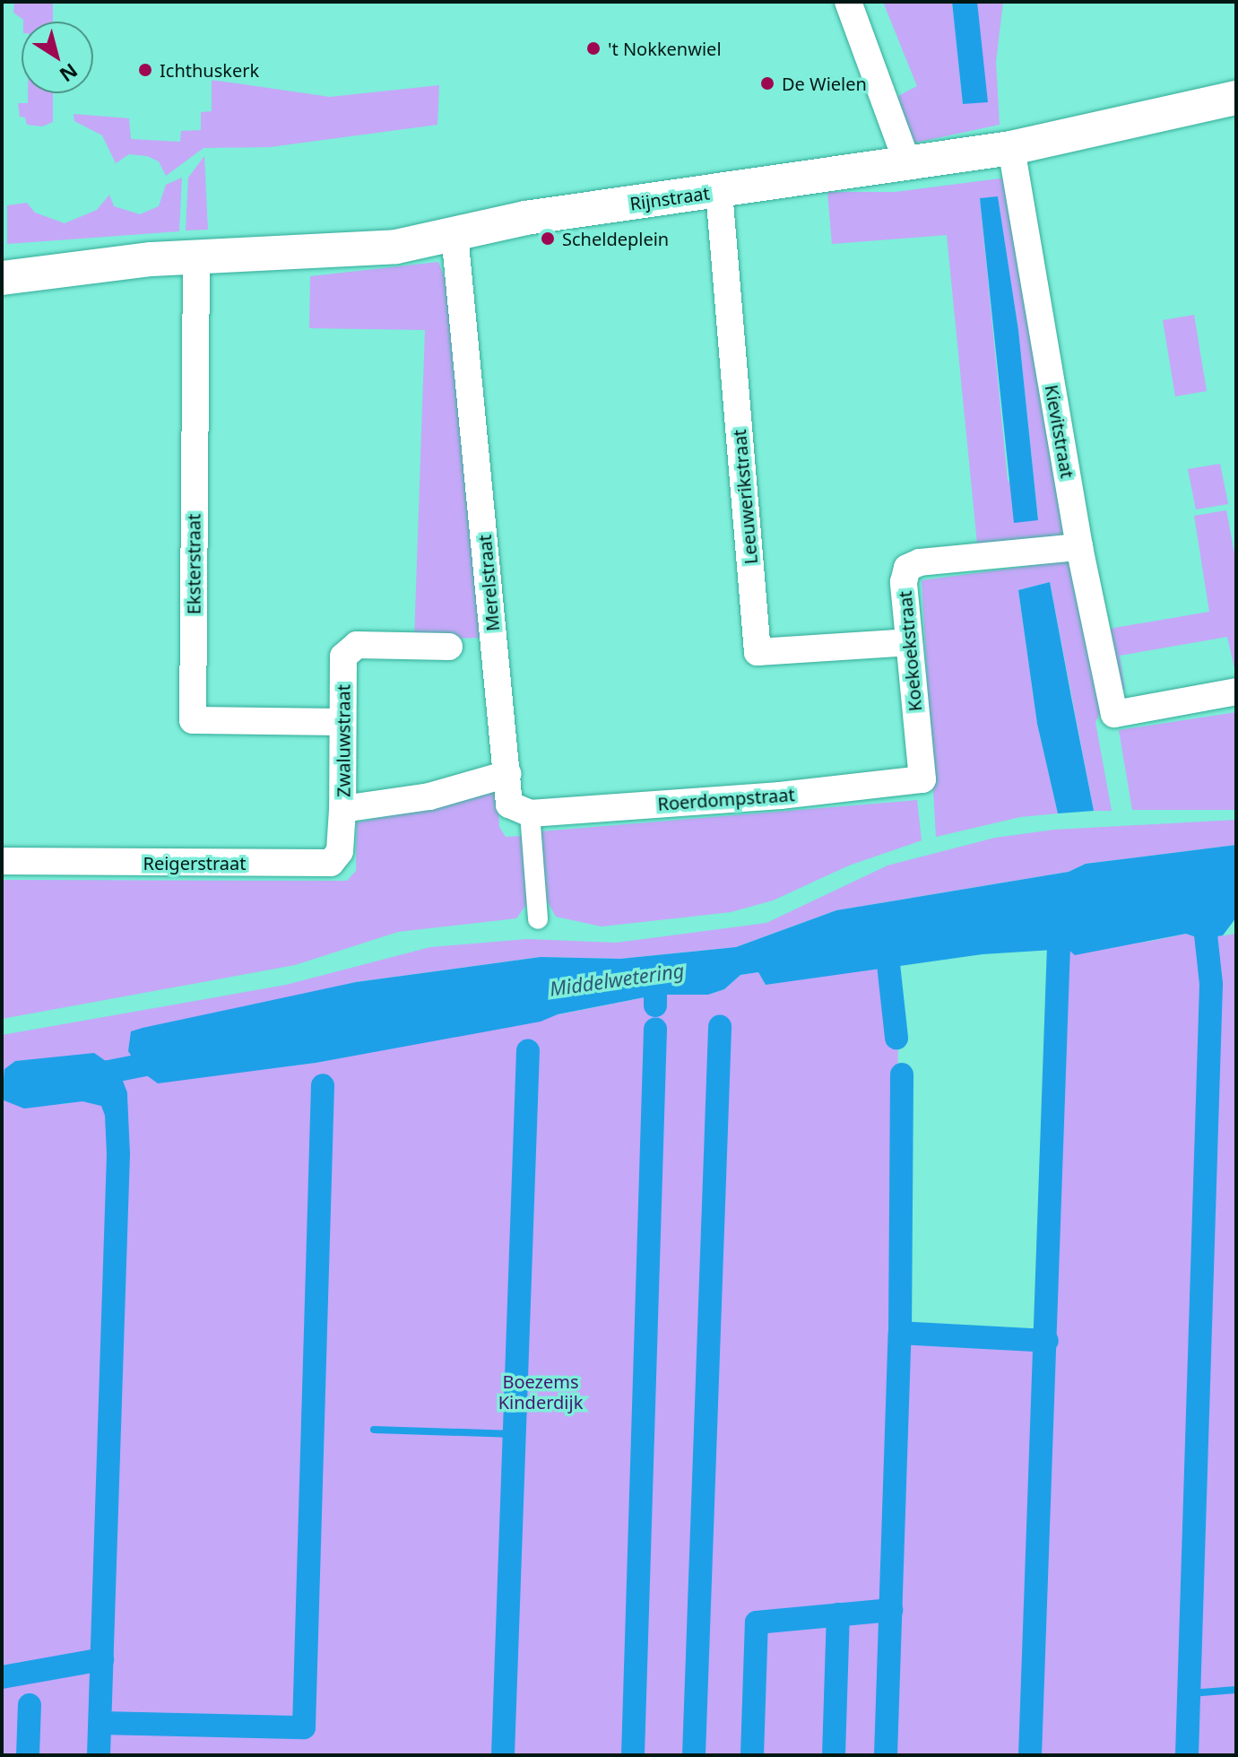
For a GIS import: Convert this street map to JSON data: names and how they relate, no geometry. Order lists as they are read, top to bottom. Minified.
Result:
{"streets":{"street":["Rijnstraat","Kievitstraat","Leeuwerikstraat","Eksterstraat","Merelstraat","Koekoekstraat","Zwaluwstraat","Roerdompstraat","Reigerstraat"]},"crossings":[["Rijnstraat","Kievitstraat"],["Rijnstraat","Leeuwerikstraat"],["Rijnstraat","Eksterstraat"],["Rijnstraat","Merelstraat"],["Kievitstraat","Koekoekstraat"],["Leeuwerikstraat","Koekoekstraat"],["Eksterstraat","Zwaluwstraat"],["Merelstraat","Zwaluwstraat"],["Merelstraat","Roerdompstraat"],["Koekoekstraat","Roerdompstraat"],["Zwaluwstraat","Reigerstraat"]],"water":["Middelwetering"],"parks":["Boezems Kinderdijk"],"places":["'t Nokkenwiel","Ichthuskerk","De Wielen","Scheldeplein"],"north":"bottom right"}
